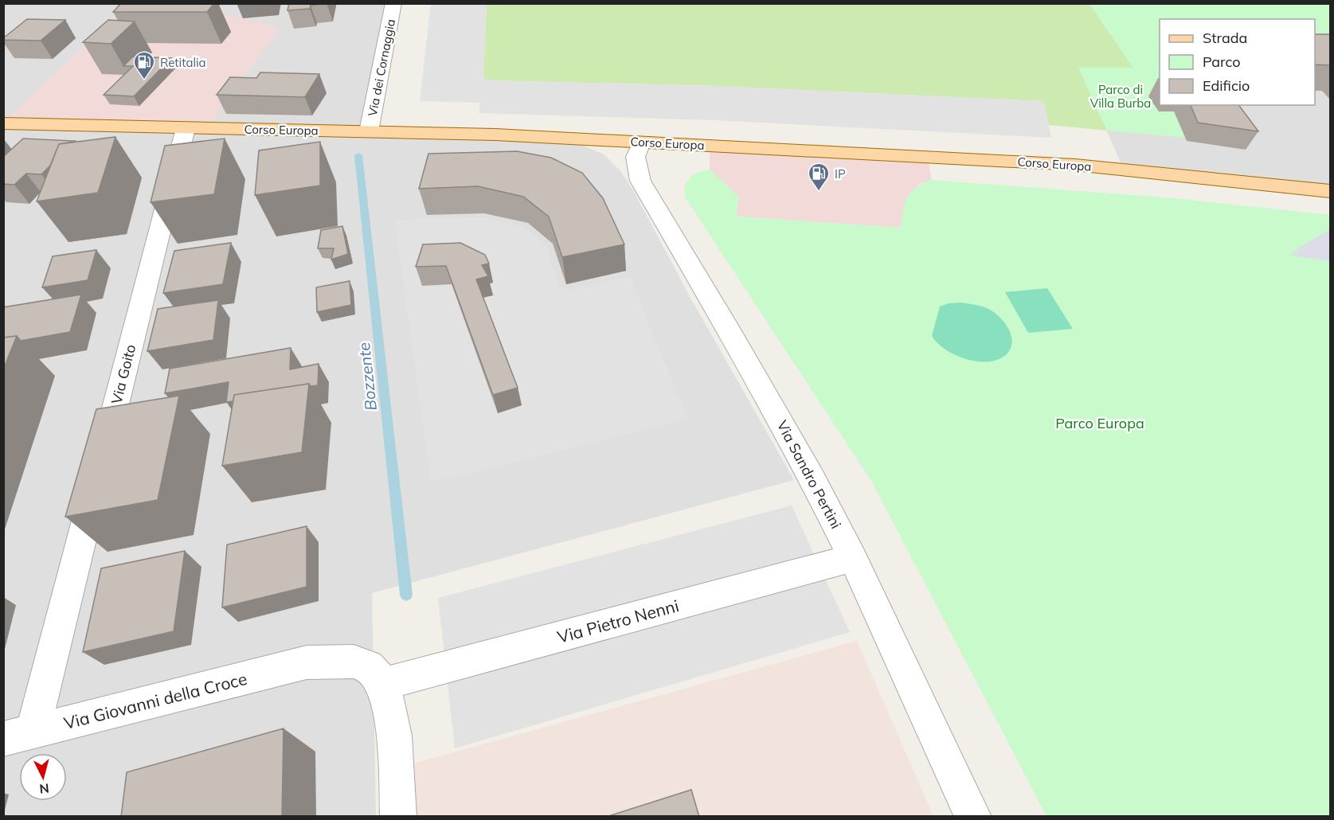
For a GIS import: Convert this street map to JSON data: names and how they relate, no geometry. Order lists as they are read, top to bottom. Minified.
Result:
{"streets":{"main road":["Corso Europa"],"street":["Via dei Cornaggia","Via Goito","Via Sandro Pertini","Via Pietro Nenni","Via Giovanni della Croce"]},"crossings":[["Via dei Cornaggia","Corso Europa"],["Corso Europa","Via Goito"],["Corso Europa","Via Sandro Pertini"],["Via Goito","Via Giovanni della Croce"],["Via Sandro Pertini","Via Pietro Nenni"],["Via Pietro Nenni","Via Giovanni della Croce"]],"water":["Bozzente"],"parks":["Parco di Villa Burba","Parco Europa"],"places":{"fuel station":["Retitalia","IP"]},"legend":["Strada","Parco","Edificio"],"north":"bottom"}
